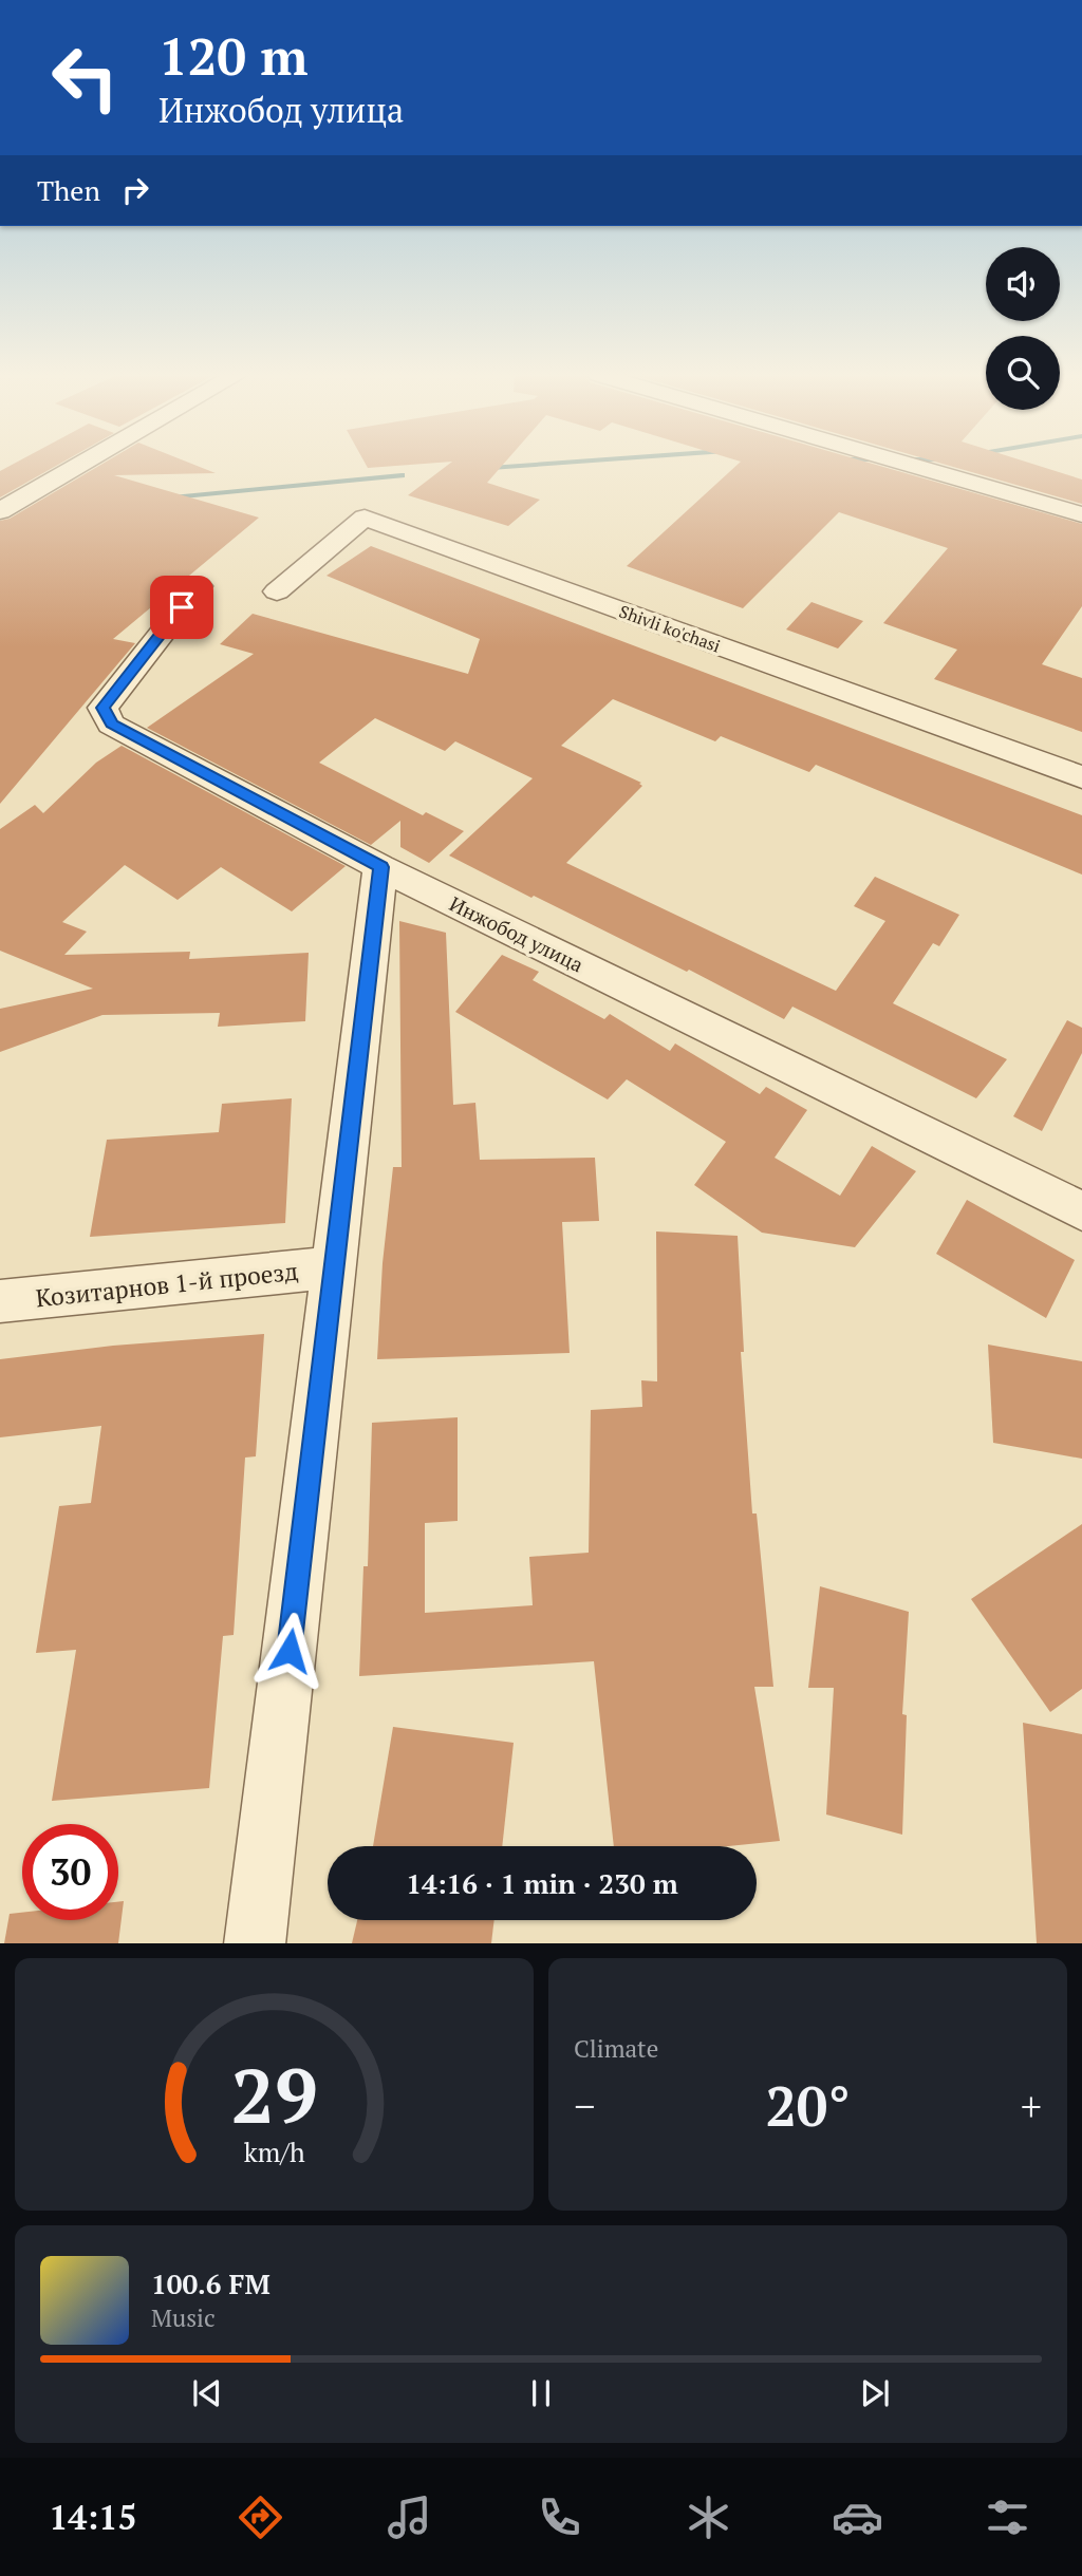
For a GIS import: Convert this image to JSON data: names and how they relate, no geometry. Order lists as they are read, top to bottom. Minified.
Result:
{"streets":{"street":["Shivli ko'chasi","Инжобод улица","Козитарнов 1-й проезд"]},"page":{"turn":["120 m","Инжобод улица"],"then":"Then","limit":"30","trip":"14:16 · 1 min · 230 m","tile":"Climate","heat":["−","20°","+"],"song":["100.6 FM","Music"],"tabs":"14:15","gauge":["29","km/h"]}}
